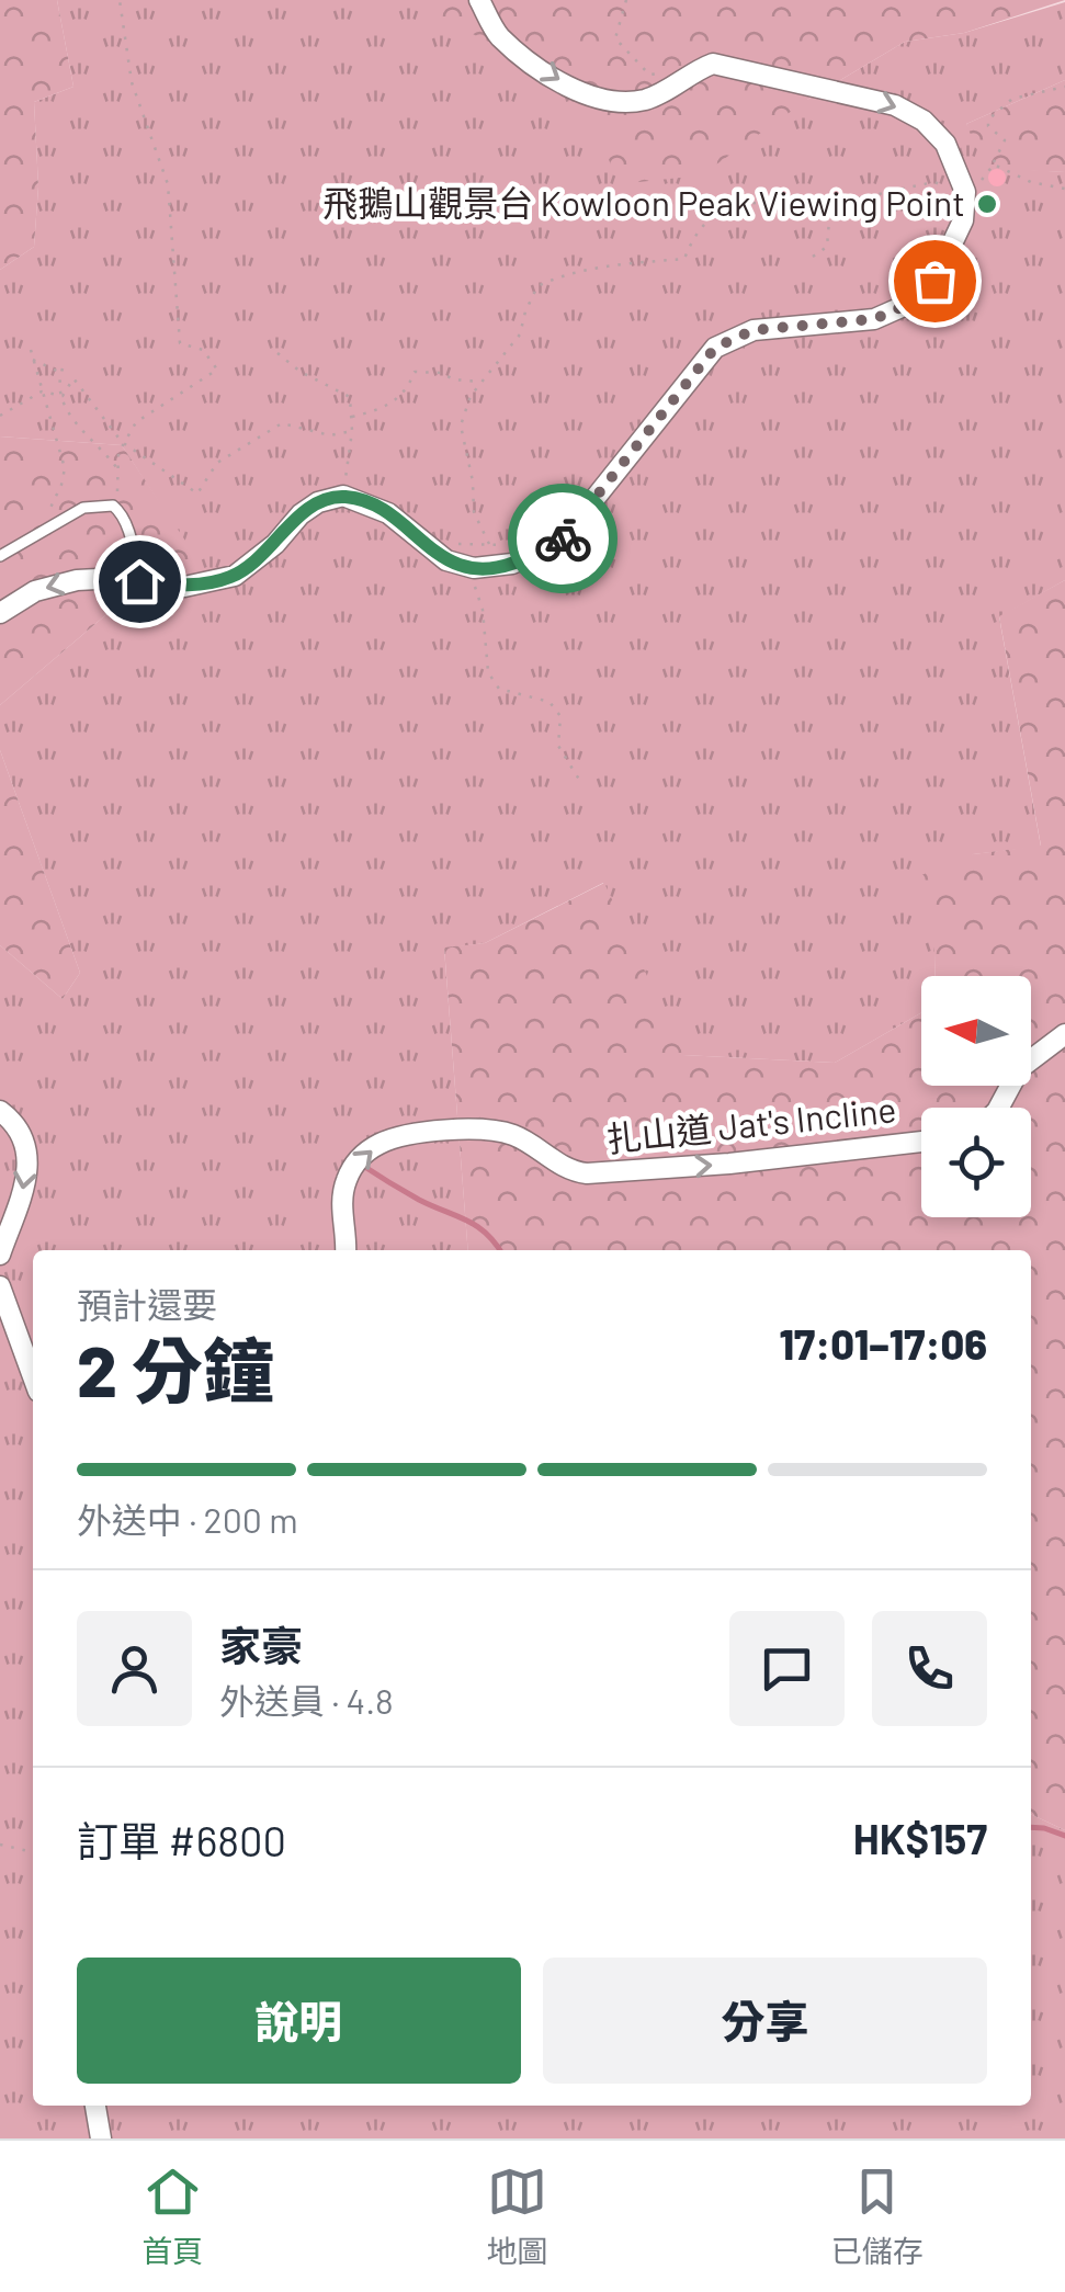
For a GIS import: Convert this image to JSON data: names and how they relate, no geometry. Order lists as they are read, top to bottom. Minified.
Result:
{"streets":{"street":["扎山道 Jat's Incline"]},"one_way":["扎山道 Jat's Incline"],"places":["飛鵝山觀景台 Kowloon Peak Viewing Point"],"north":"left","page":{"heading":["2 分鐘","預計還要","17:01–17:06"],"panel":["家豪","外送員 · 4.8","訂單 #6800","HK$157"],"bar":"外送中 · 200 m","buttons":["說明","分享"],"tabs":["首頁","地圖","已儲存"]}}
